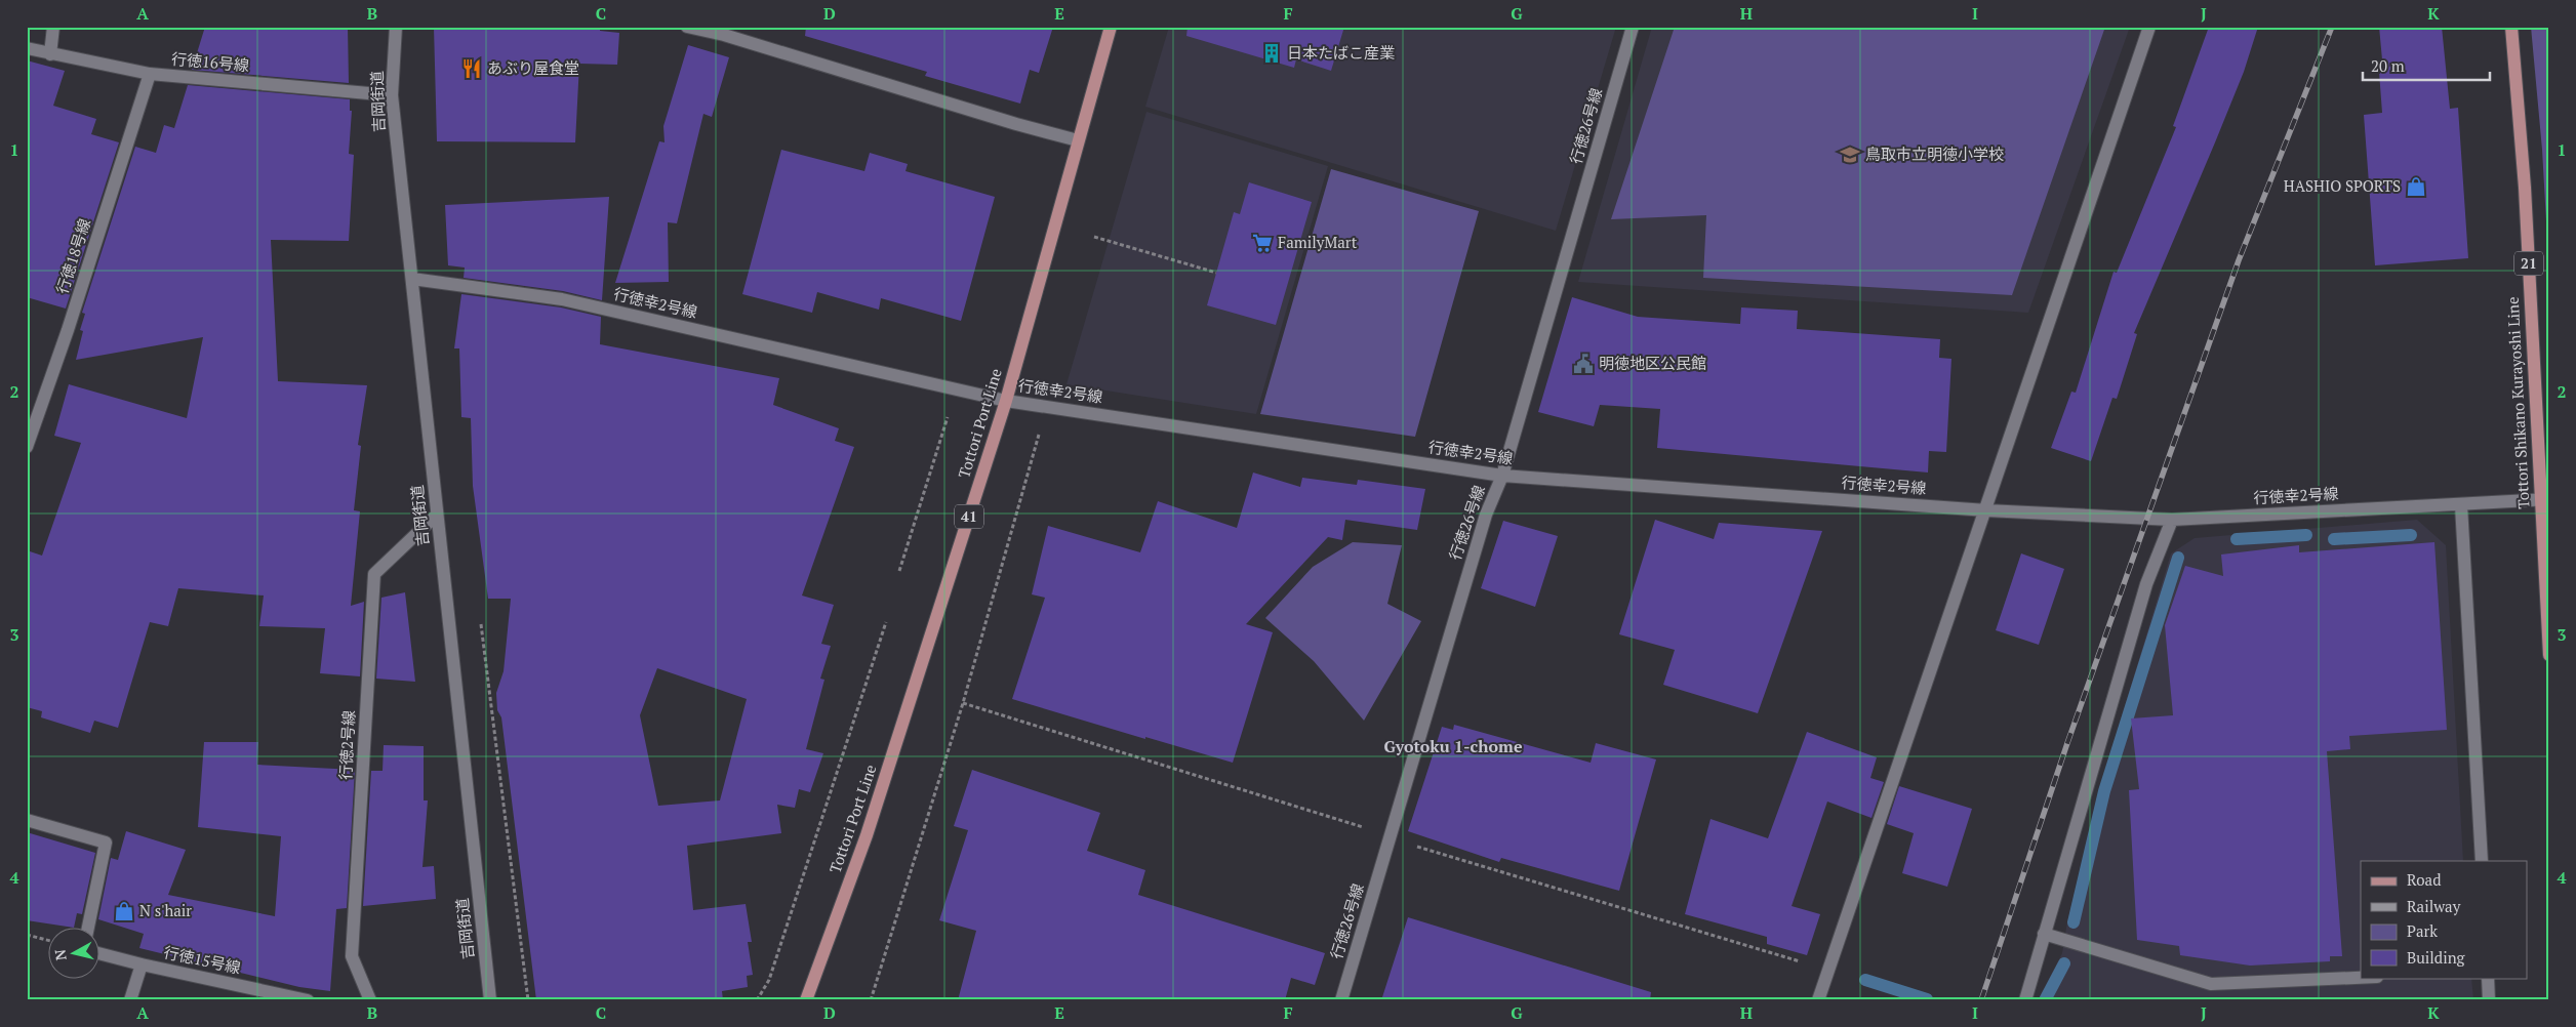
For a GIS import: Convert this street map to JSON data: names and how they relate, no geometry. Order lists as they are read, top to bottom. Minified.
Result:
{"streets":{"main road":["21","Tottori Shikano Kurayoshi Line","Tottori Port Line","41"],"street":["行徳16号線","吉岡街道","行徳26号線","行徳18号線","行徳幸2号線","行徳2号線","行徳15号線"]},"crossings":[["行徳16号線","吉岡街道"],["行徳16号線","行徳18号線"],["吉岡街道","行徳幸2号線"],["吉岡街道","行徳2号線"],["行徳26号線","行徳幸2号線"],["行徳幸2号線","Tottori Shikano Kurayoshi Line"],["行徳幸2号線","Tottori Port Line"]],"districts":["Gyotoku 1-chome"],"places":{"building":["日本たばこ産業"],"restaurant":["あぶり屋食堂"],"school or university":["鳥取市立明徳小学校"],"shop":["HASHIO SPORTS","N s'hair"],"supermarket":["FamilyMart"],"public building":["明徳地区公民館"]},"legend":["Road","Railway","Park","Building"],"scale_bar":"20 m","north":"left","grid":{"columns":["A","B","C","D","E","F","G","H","I","J","K"],"rows":["1","2","3","4"]}}
